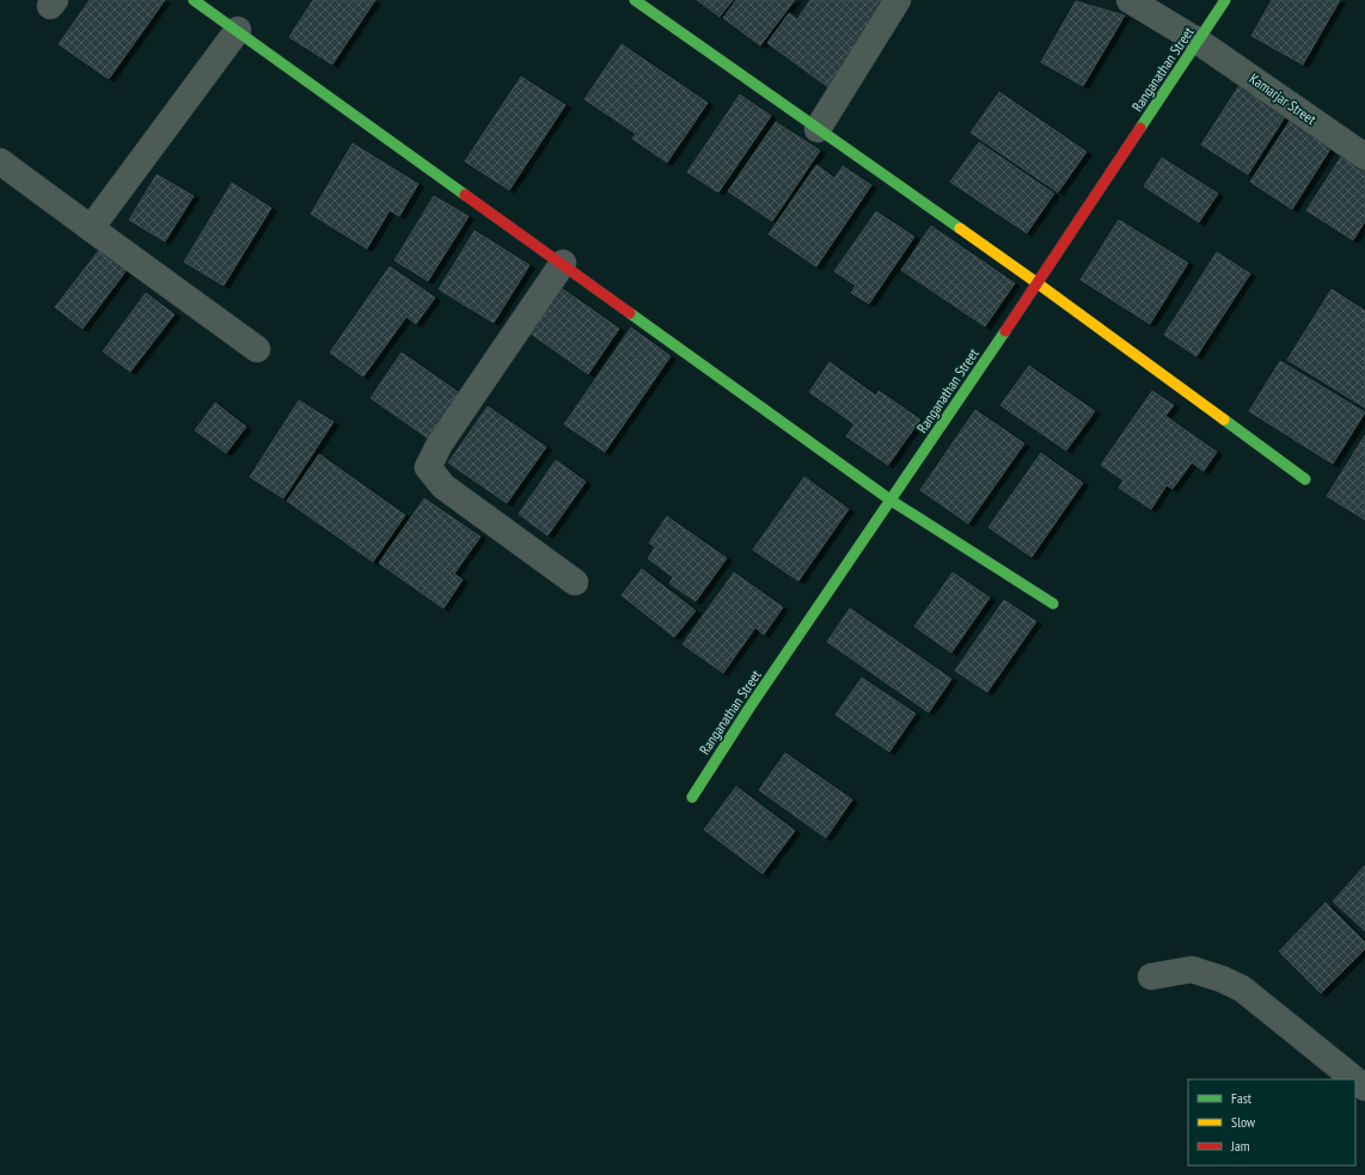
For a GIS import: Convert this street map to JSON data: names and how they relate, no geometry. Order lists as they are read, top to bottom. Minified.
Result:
{"streets":{"street":["Ranganathan Street","Kamarjar Street"]},"crossings":[["Ranganathan Street","Kamarjar Street"]],"legend":["Fast","Slow","Jam"]}
